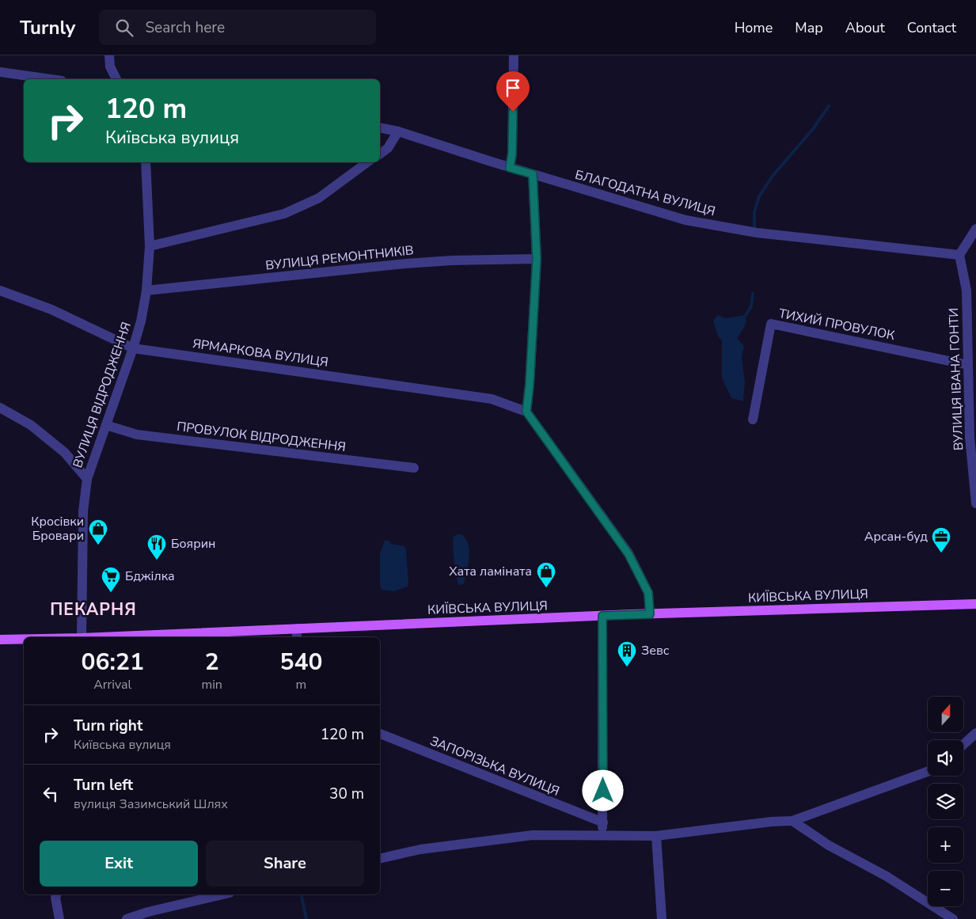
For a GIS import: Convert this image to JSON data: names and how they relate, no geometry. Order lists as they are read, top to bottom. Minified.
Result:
{"streets":{"main road":["КИЇВСЬКА ВУЛИЦЯ"],"street":["БЛАГОДАТНА ВУЛИЦЯ","ВУЛИЦЯ РЕМОНТНИКІВ","ТИХИЙ ПРОВУЛОК","ЯРМАРКОВА ВУЛИЦЯ","ВУЛИЦЯ ІВАНА ГОНТИ","ВУЛИЦЯ ВІДРОДЖЕННЯ","ПРОВУЛОК ВІДРОДЖЕННЯ","ЗАПОРІЗЬКА ВУЛИЦЯ"]},"crossings":[["БЛАГОДАТНА ВУЛИЦЯ","ВУЛИЦЯ ІВАНА ГОНТИ"],["ВУЛИЦЯ РЕМОНТНИКІВ","ВУЛИЦЯ ВІДРОДЖЕННЯ"],["ТИХИЙ ПРОВУЛОК","ВУЛИЦЯ ІВАНА ГОНТИ"],["ЯРМАРКОВА ВУЛИЦЯ","ВУЛИЦЯ ВІДРОДЖЕННЯ"],["ВУЛИЦЯ ВІДРОДЖЕННЯ","ПРОВУЛОК ВІДРОДЖЕННЯ"]],"districts":["ПЕКАРНЯ"],"places":{"shop":["Кросівки Бровари","Хата ламіната"],"office":["Арсан-буд"],"restaurant":["Боярин"],"supermarket":["Бджілка"],"building":["Зевс"]},"north":"top","page":{"header":"Turnly","search":"Search here","nav":["Home","Map","About","Contact"],"turn":["120 m","Київська вулиця"],"eta":["06:21","Arrival","2","min","540","m"],"map_buttons":["+","−"],"list":[{"name":"Turn right","note":"Київська вулиця","value":"120 m"},{"name":"Turn left","note":"вулиця Зазимський Шлях","value":"30 m"}],"buttons":["Exit","Share"]}}
